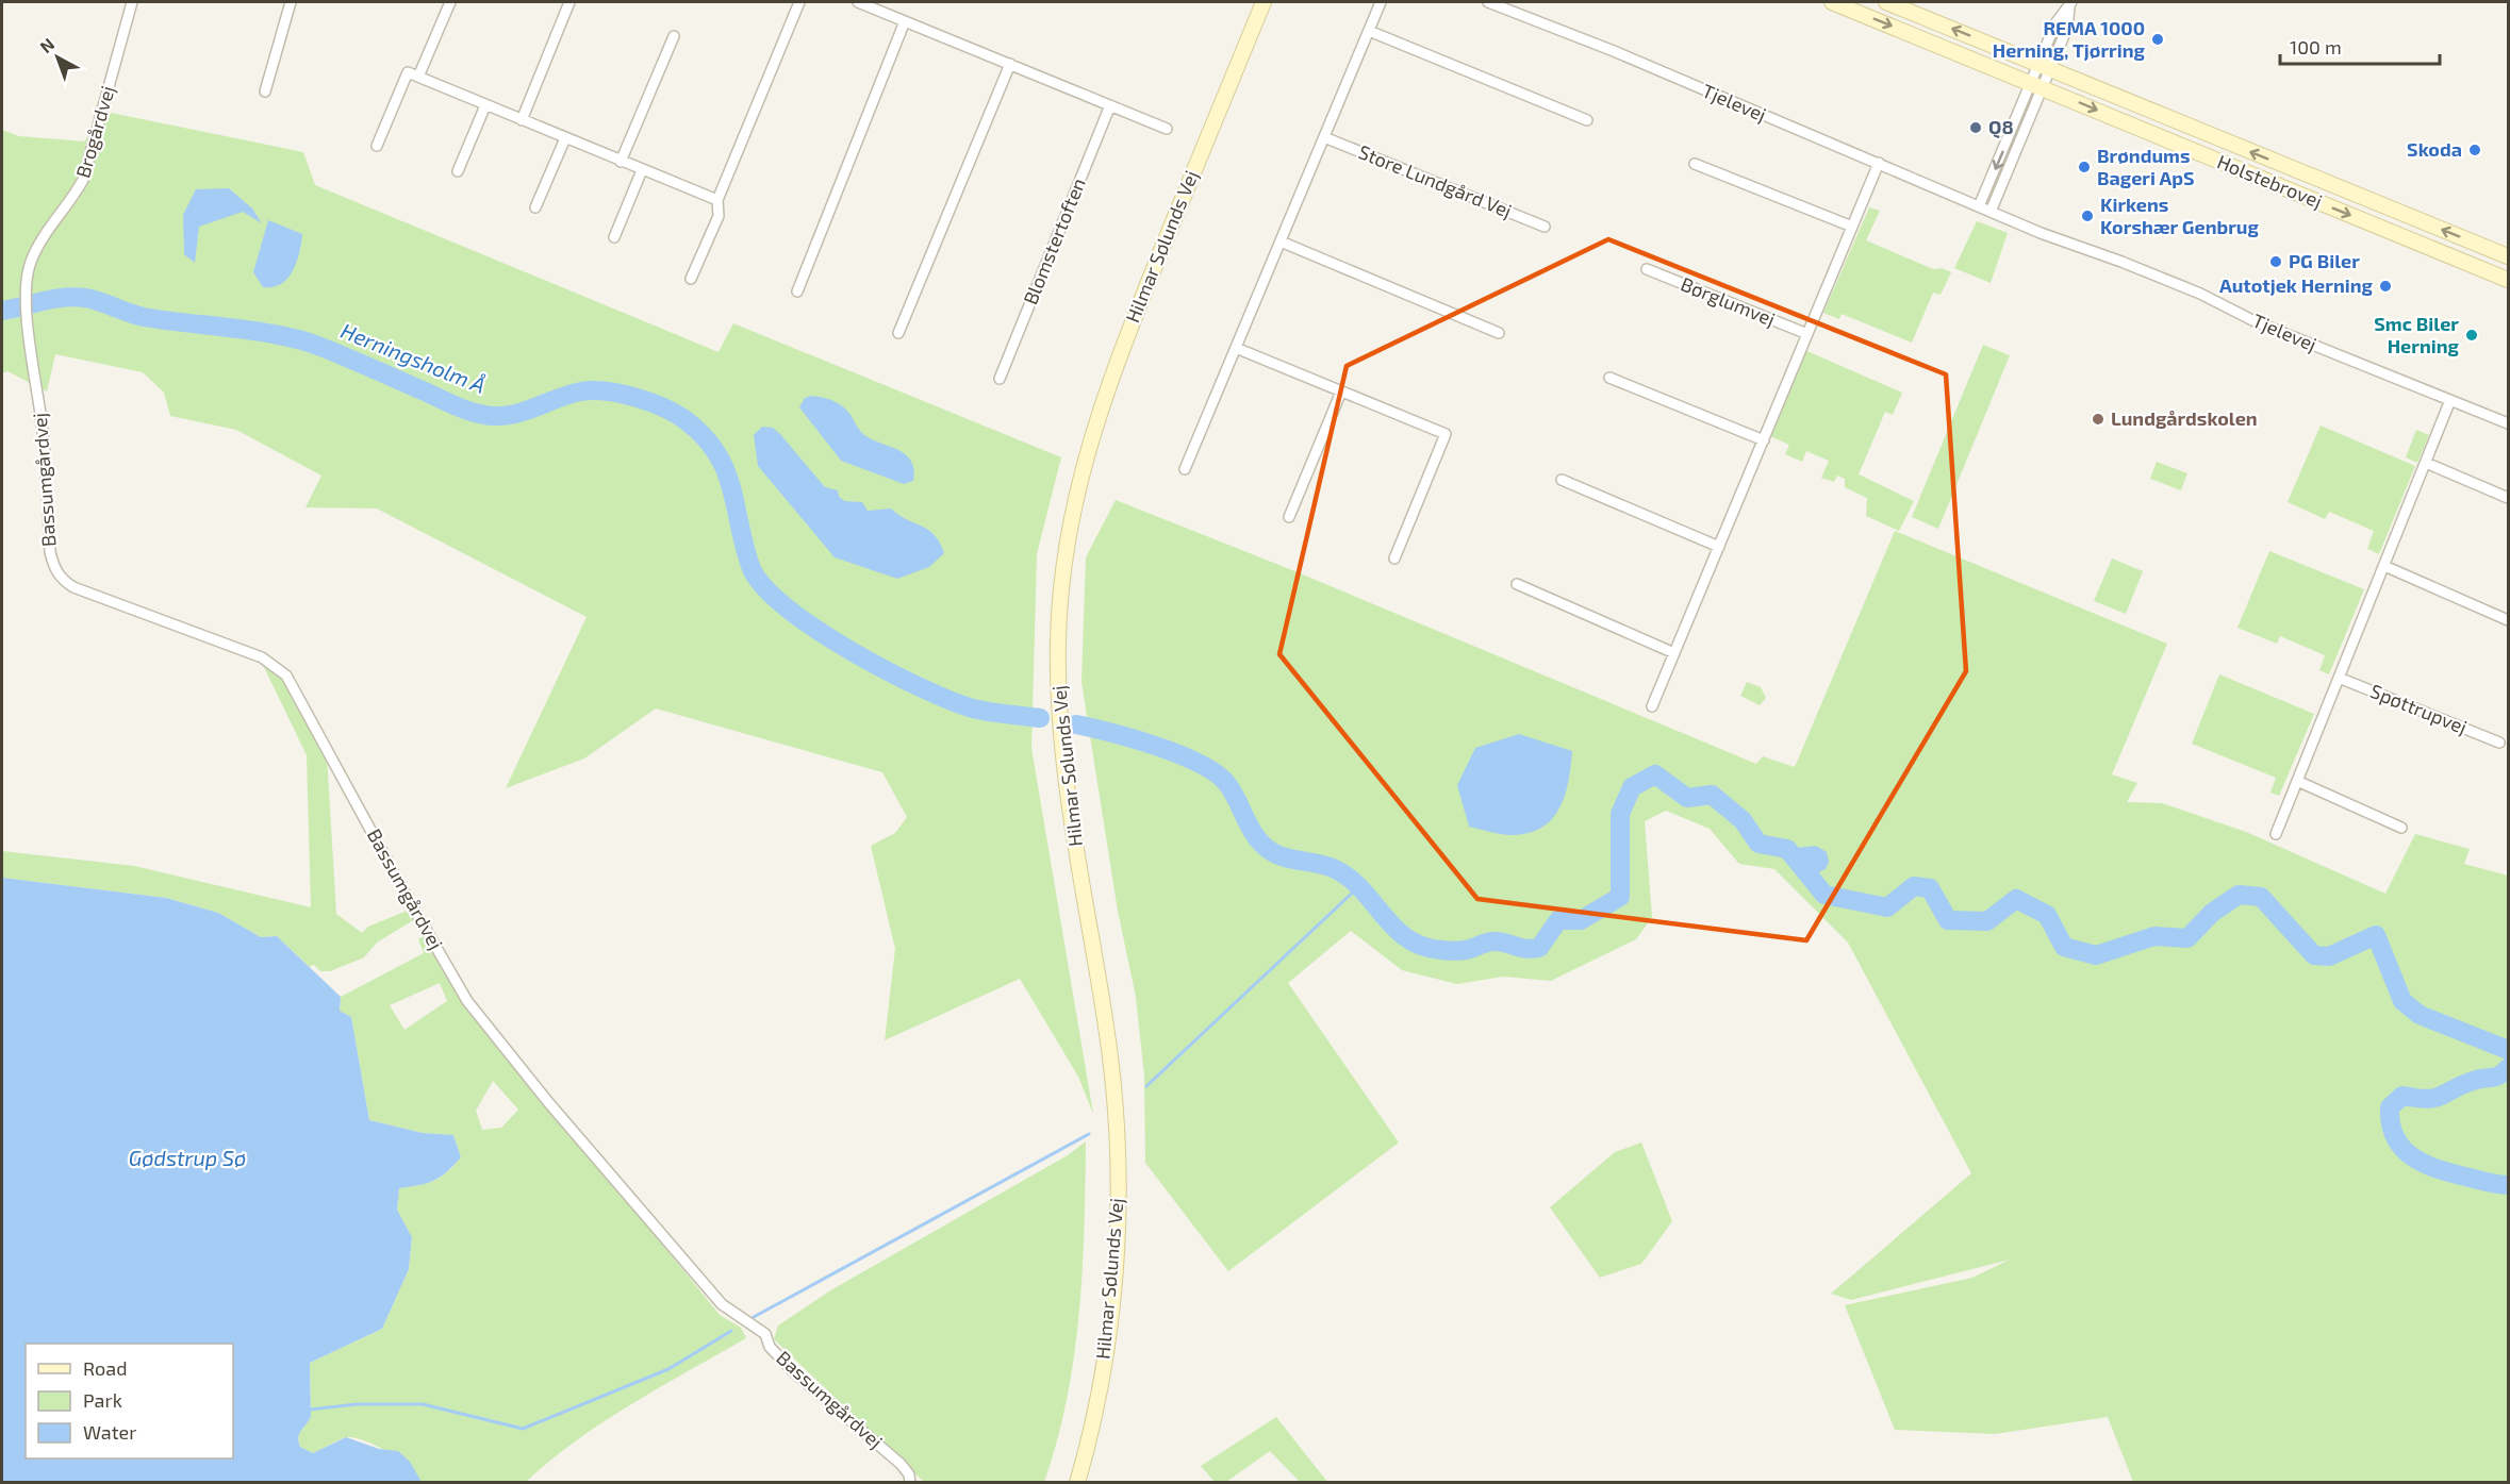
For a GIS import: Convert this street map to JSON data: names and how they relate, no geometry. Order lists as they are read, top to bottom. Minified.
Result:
{"streets":{"street":["Tjelevej","Brogårdvej","Store Lundgård Vej","Holstebrovej","Blomstertoften","Hilmar Sølunds Vej","Børglumvej","Bassumgårdvej","Spøttrupvej"]},"crossings":[["Brogårdvej","Bassumgårdvej"]],"water":["Herningsholm Å","Gødstrup Sø"],"places":["REMA 1000 Herning, Tjørring","Q8","Skoda","Brøndums Bageri ApS","Kirkens Korshær Genbrug","PG Biler","Autotjek Herning","Smc Biler Herning","Lundgårdskolen"],"legend":["Road","Park","Water"],"scale_bar":"100 m","north":"top left"}
